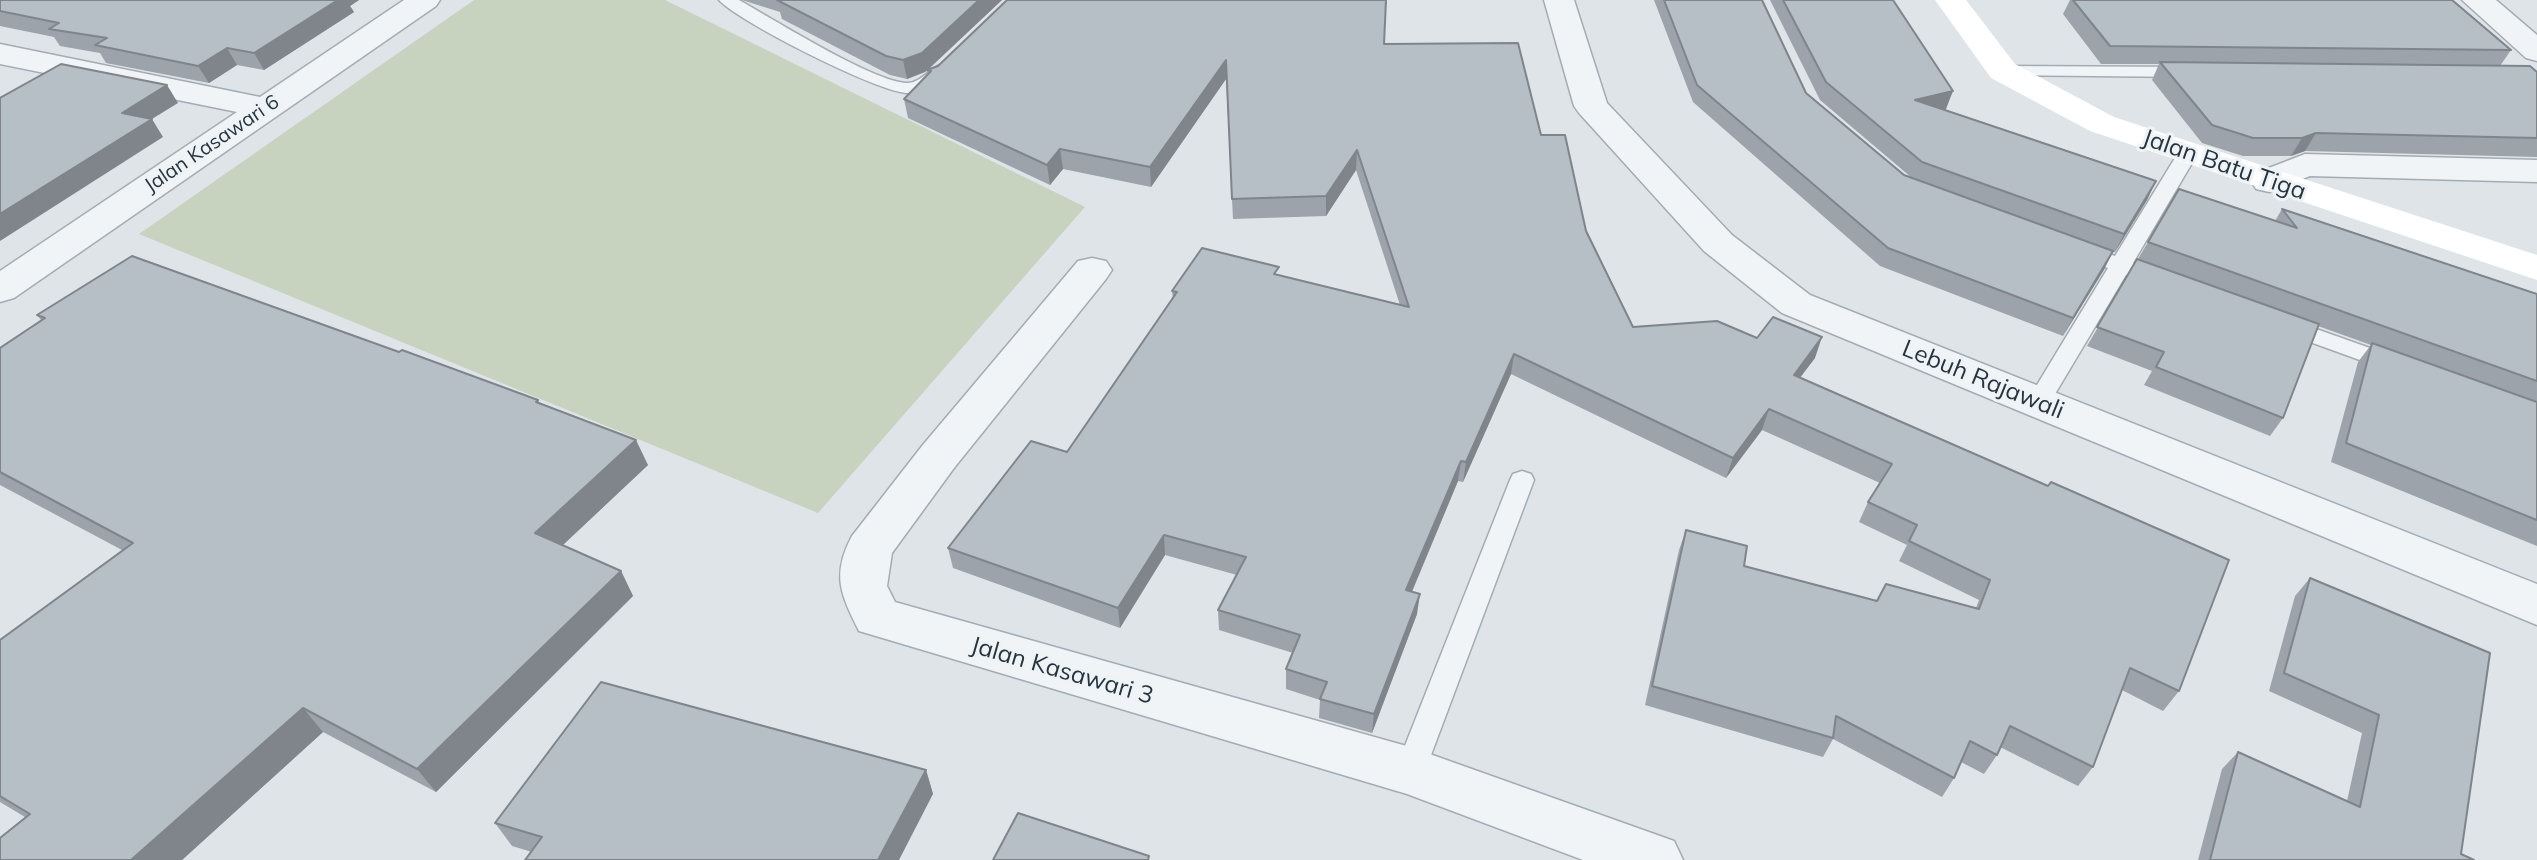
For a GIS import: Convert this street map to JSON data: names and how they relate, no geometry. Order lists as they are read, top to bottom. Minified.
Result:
{"streets":{"street":["Jalan Kasawari 6","Jalan Batu Tiga","Lebuh Rajawali","Jalan Kasawari 3"]}}
